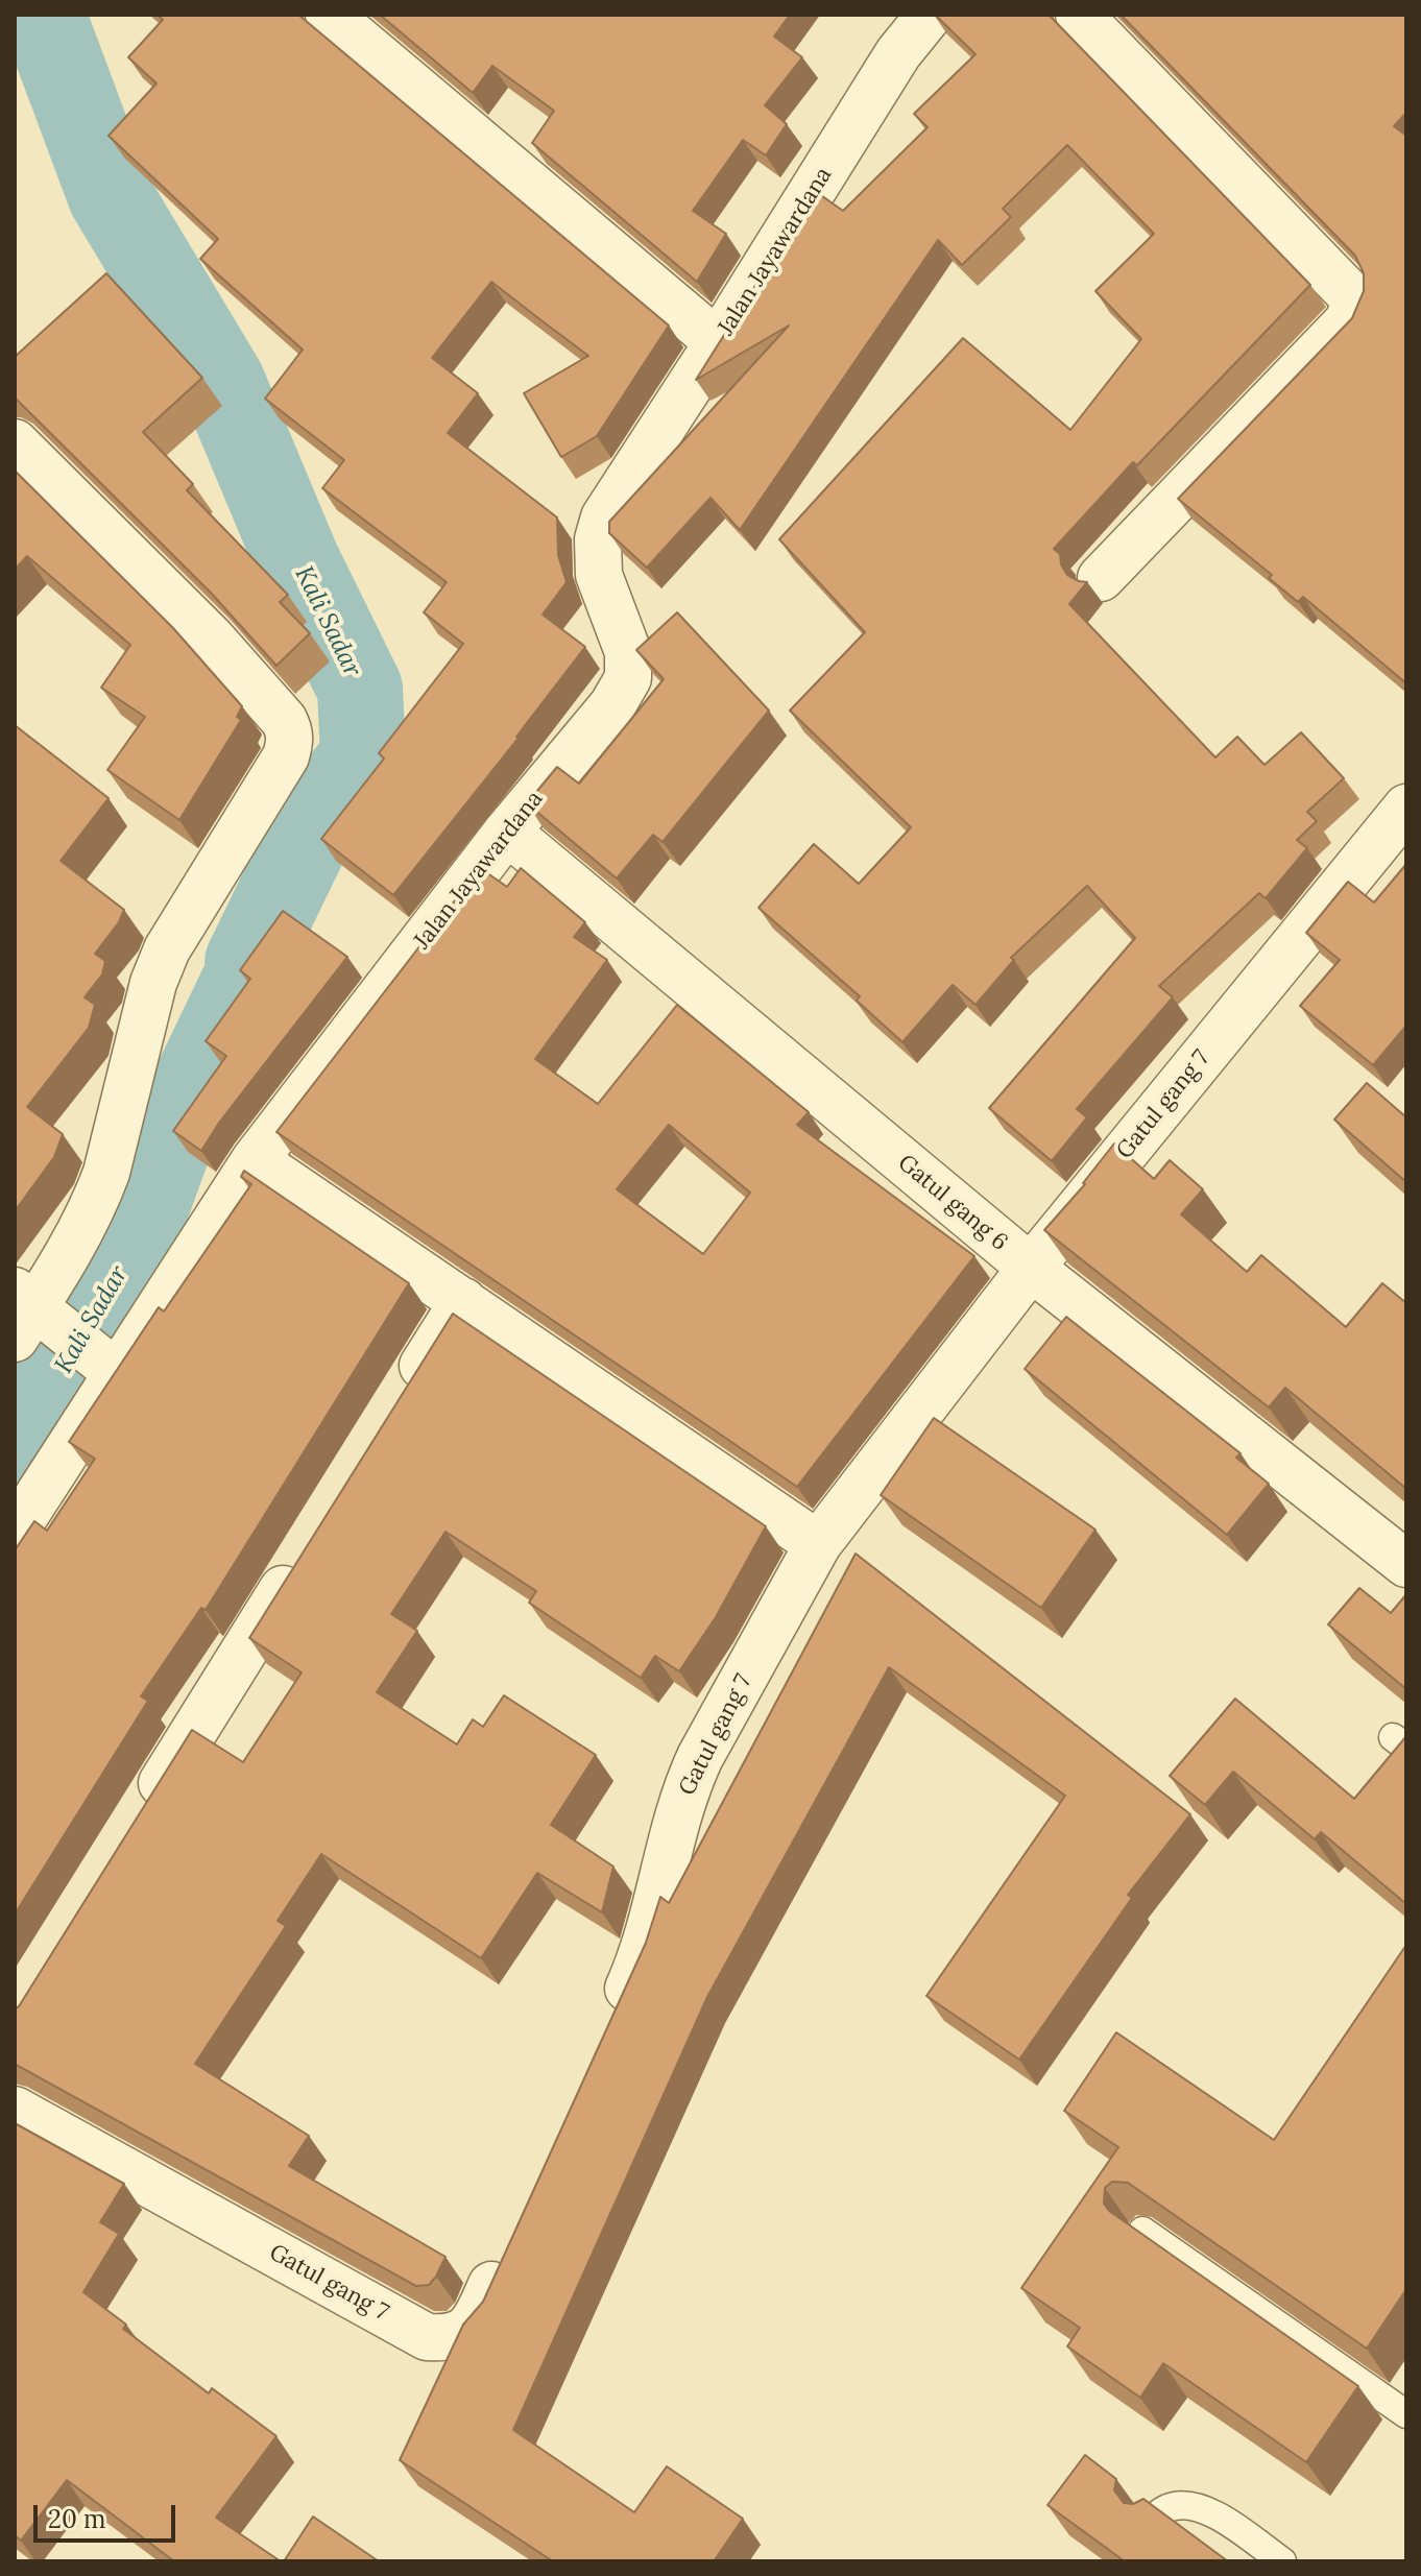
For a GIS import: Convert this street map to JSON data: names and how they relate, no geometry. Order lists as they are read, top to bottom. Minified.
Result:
{"streets":{"street":["Jalan Jayawardana","Gatul gang 7","Gatul gang 6"]},"crossings":[["Jalan Jayawardana","Gatul gang 6"],["Gatul gang 7","Gatul gang 6"]],"water":["Kali Sadar"],"scale_bar":"20 m"}
